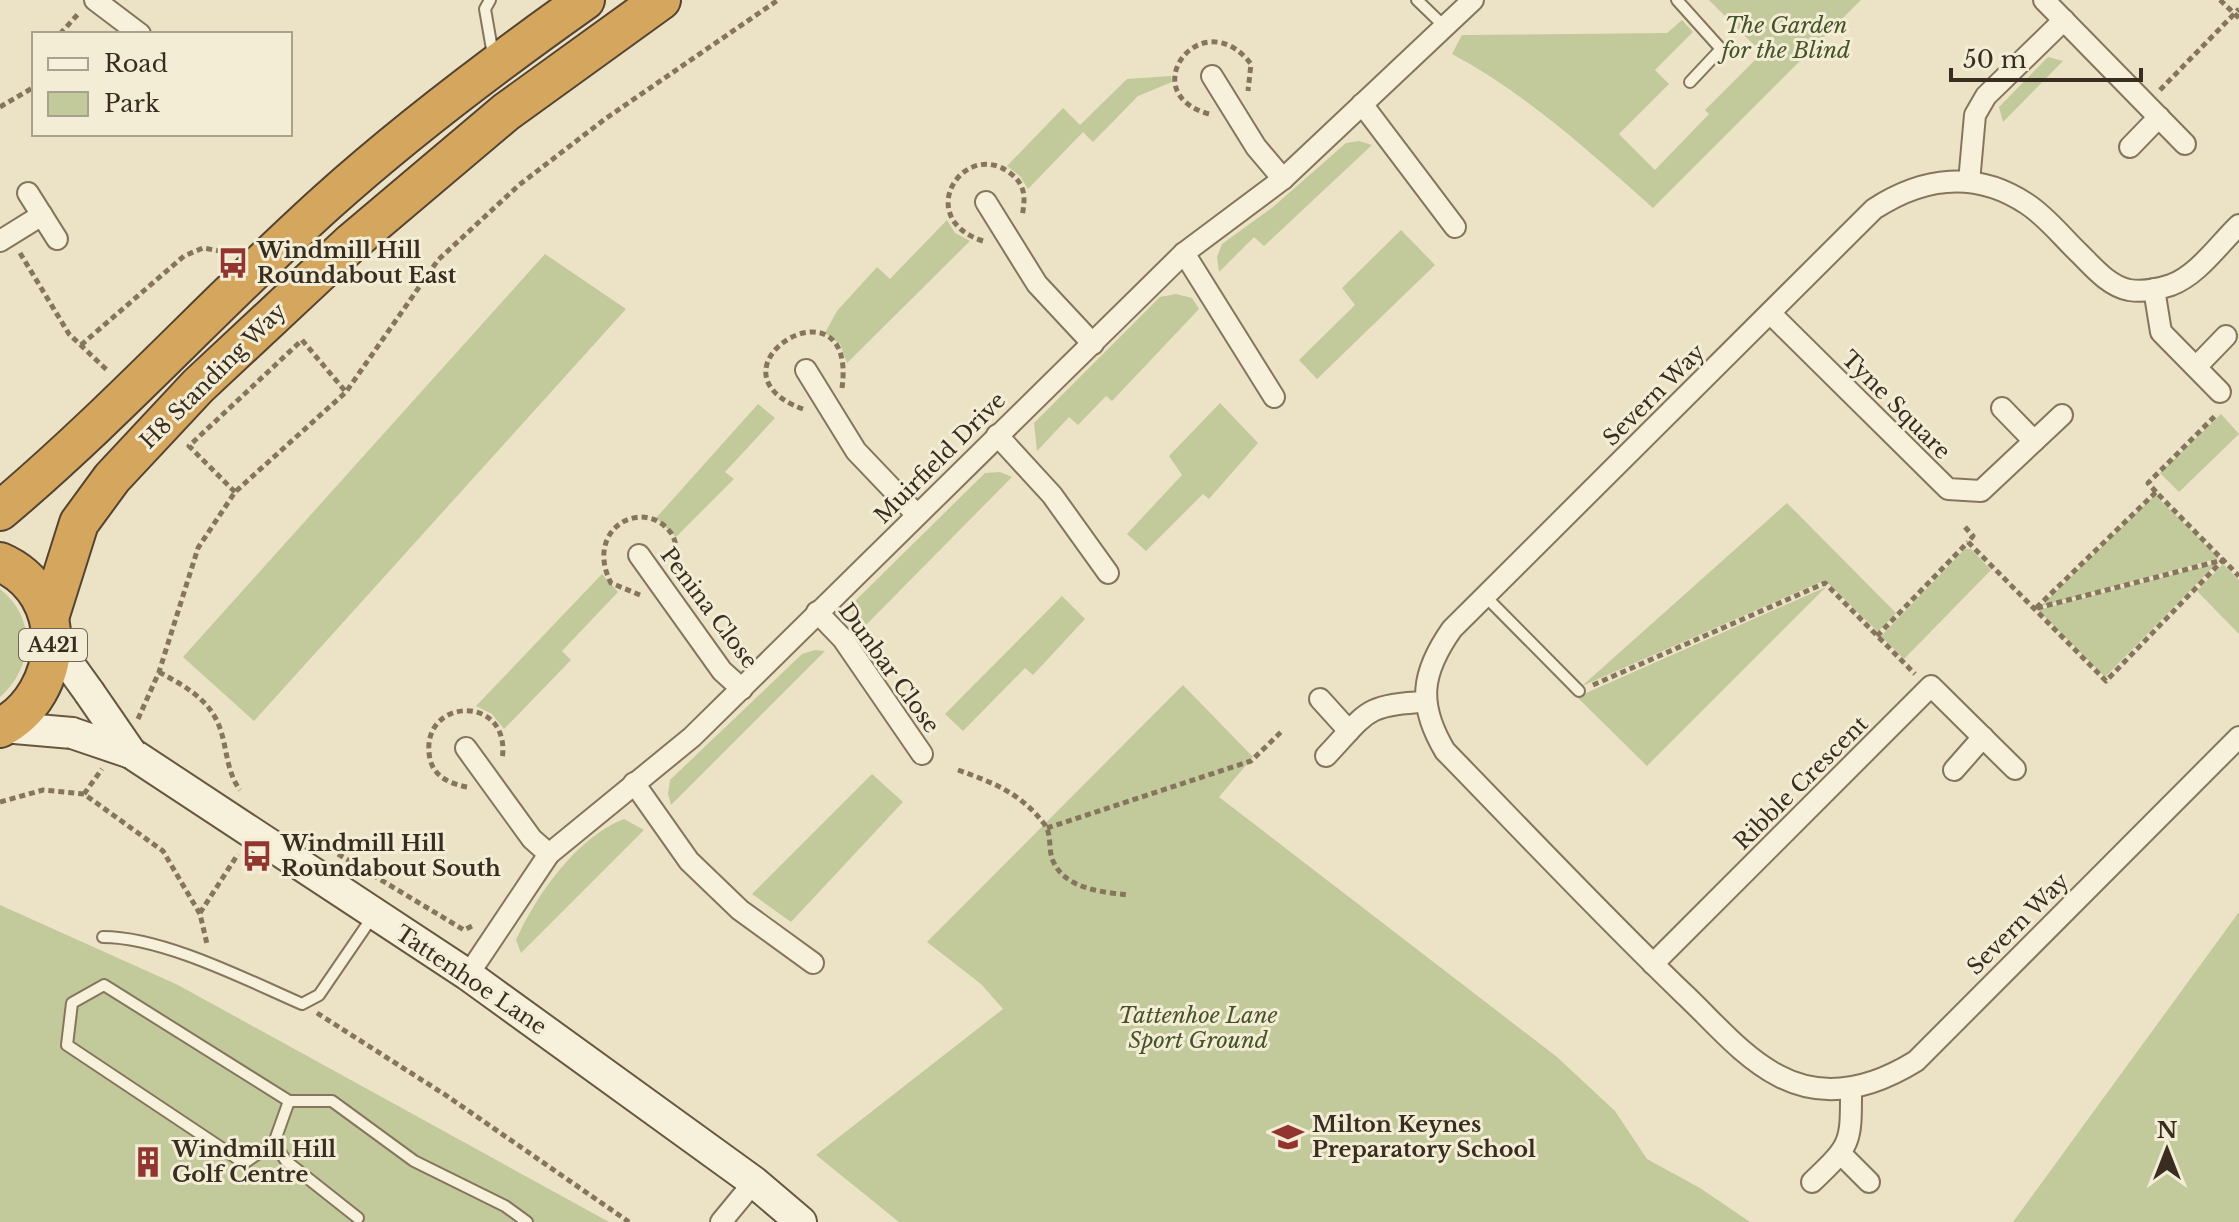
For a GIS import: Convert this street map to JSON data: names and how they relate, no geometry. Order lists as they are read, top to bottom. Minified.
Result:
{"streets":{"highway":["H8 Standing Way","A421"],"street":["Severn Way","Tyne Square","Muirfield Drive","Penina Close","Dunbar Close","Ribble Crescent","Tattenhoe Lane"]},"crossings":[["H8 Standing Way","A421"],["H8 Standing Way","Tattenhoe Lane"],["Severn Way","Tyne Square"],["Severn Way","Ribble Crescent"],["Muirfield Drive","Penina Close"],["Muirfield Drive","Dunbar Close"],["Muirfield Drive","Tattenhoe Lane"],["A421","Tattenhoe Lane"]],"parks":["The Garden for the Blind","Tattenhoe Lane Sport Ground"],"places":{"bus stop":["Windmill Hill Roundabout East","Windmill Hill Roundabout South"],"school or university":["Milton Keynes Preparatory School"],"building":["Windmill Hill Golf Centre"]},"legend":["Road","Park"],"scale_bar":"50 m","north":"top"}
